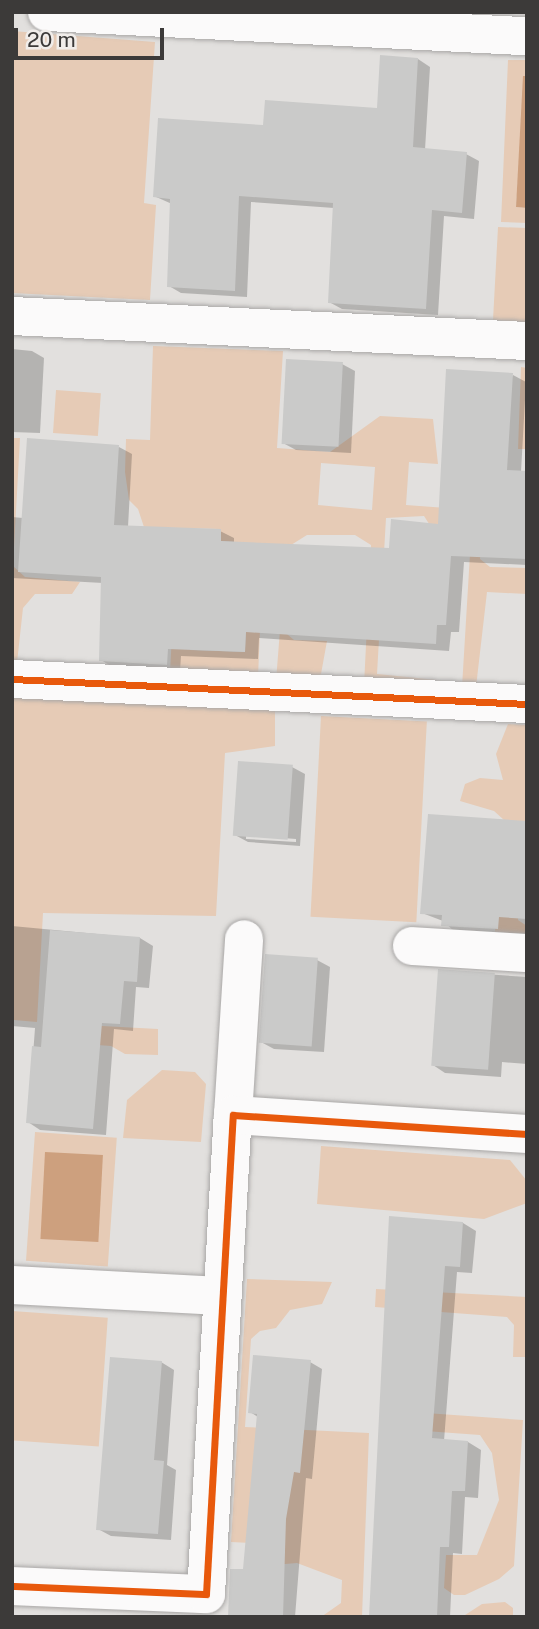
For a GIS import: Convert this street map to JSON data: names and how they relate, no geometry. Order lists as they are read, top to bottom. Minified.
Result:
{"scale_bar":"20 m"}
